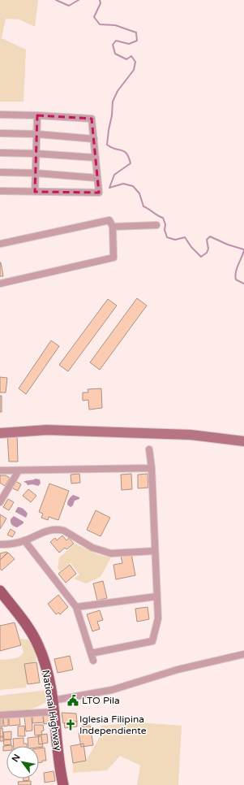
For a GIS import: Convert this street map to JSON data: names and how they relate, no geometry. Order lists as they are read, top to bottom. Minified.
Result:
{"streets":{"main road":["National Highway"]},"places":{"public building":["LTO Pila"],"church":["Iglesia Filipina Independiente"]},"north":"top left"}
